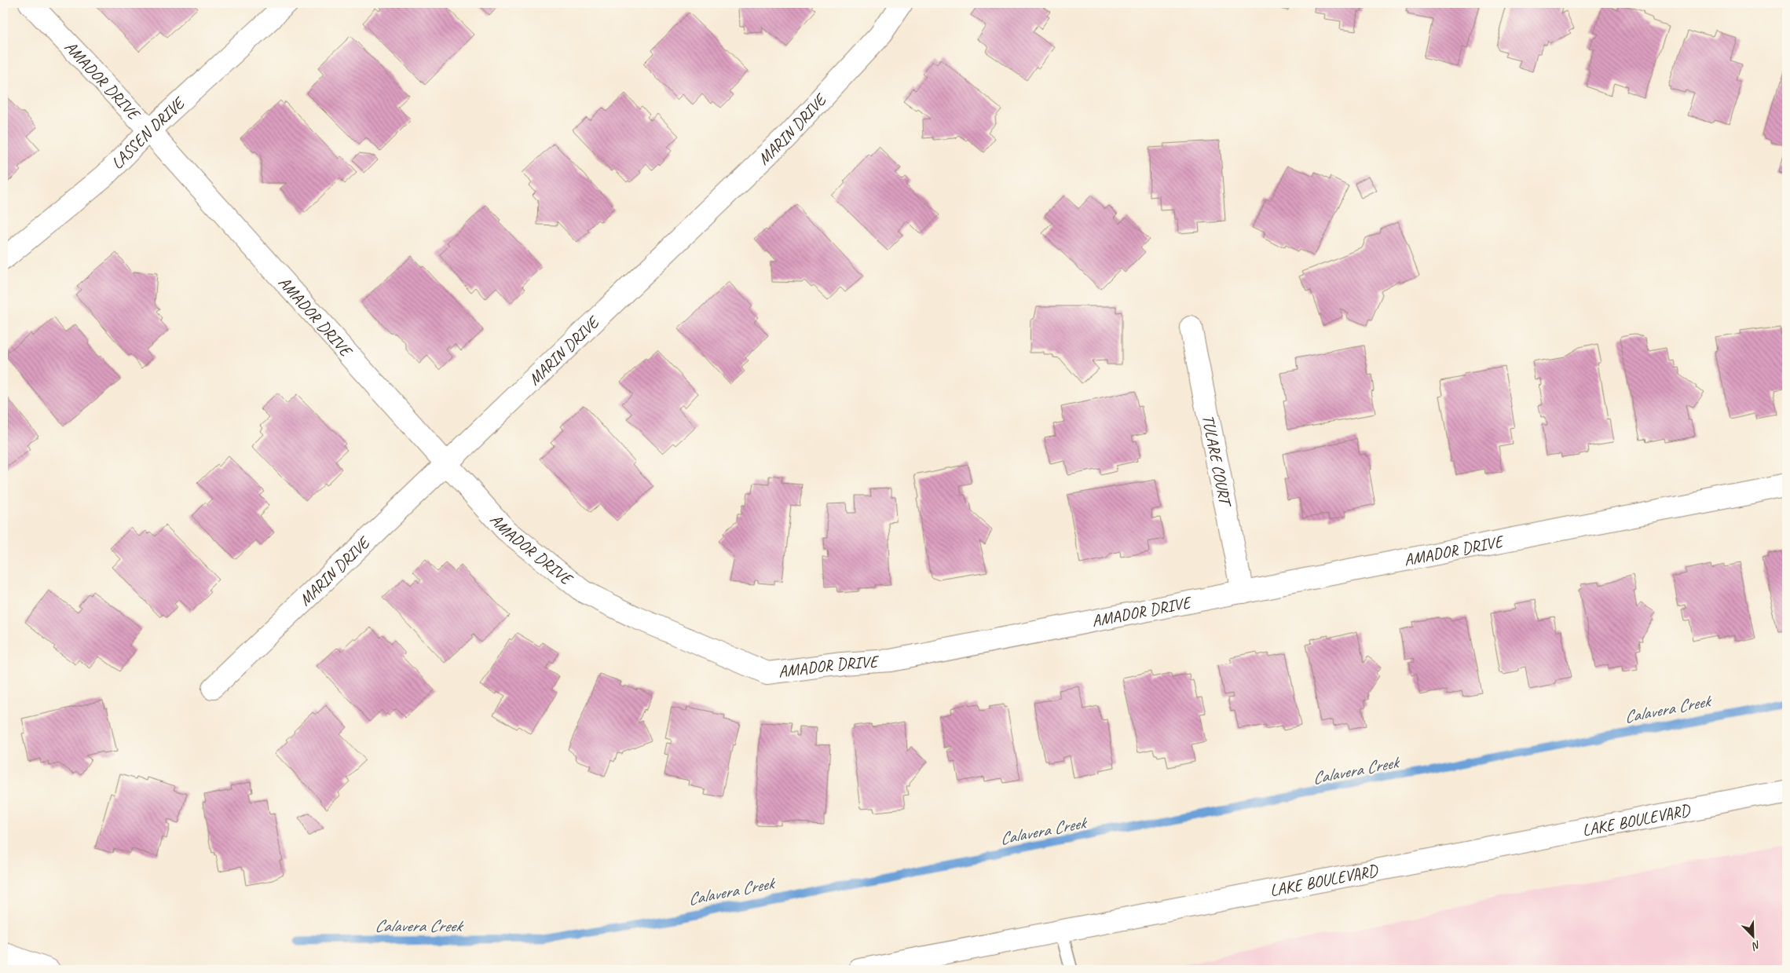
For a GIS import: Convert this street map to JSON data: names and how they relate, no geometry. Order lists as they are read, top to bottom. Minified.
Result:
{"streets":{"street":["AMADOR DRIVE","MARIN DRIVE","LASSEN DRIVE","TULARE COURT","LAKE BOULEVARD"]},"crossings":[["AMADOR DRIVE","MARIN DRIVE"],["AMADOR DRIVE","LASSEN DRIVE"],["AMADOR DRIVE","TULARE COURT"]],"water":["Calavera Creek"],"north":"bottom right"}
